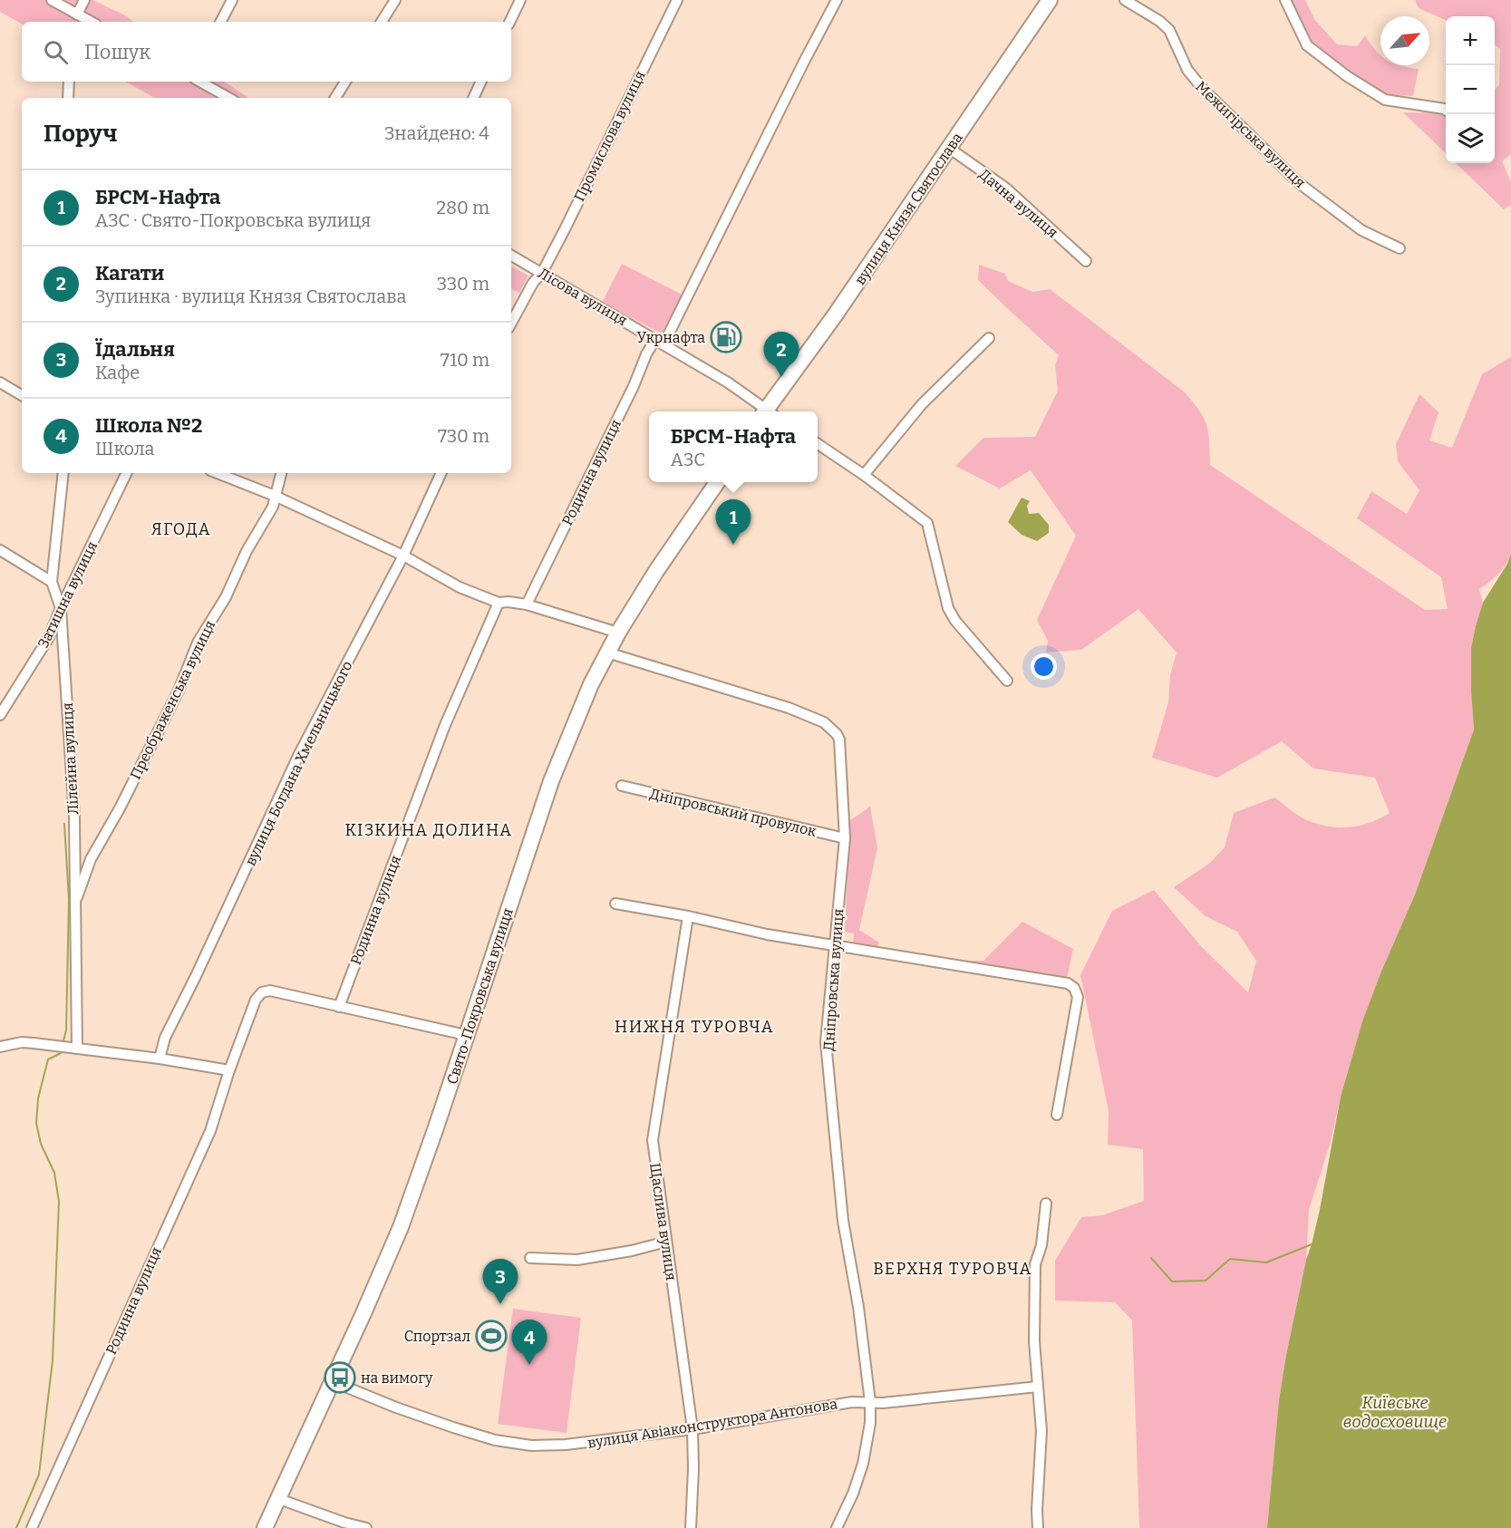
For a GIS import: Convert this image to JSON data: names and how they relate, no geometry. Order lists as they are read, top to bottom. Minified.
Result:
{"streets":{"main road":["вулиця Князя Святослава","Свято-Покровська вулиця"],"street":["Межигірська вулиця","Промислова вулиця","Дачна вулиця","Лісова вулиця","Родинна вулиця","Затишна вулиця","Преображенська вулиця","Лілейна вулиця","вулиця Богдана Хмельницького","Дніпровський провулок","Дніпровська вулиця","Щаслива вулиця","вулиця Авіаконструктора Антонова"]},"crossings":[["Промислова вулиця","Лісова вулиця"],["Дачна вулиця","вулиця Князя Святослава"],["Лісова вулиця","Родинна вулиця"],["Затишна вулиця","Лілейна вулиця"],["Преображенська вулиця","Лілейна вулиця"],["Дніпровський провулок","Дніпровська вулиця"],["Дніпровська вулиця","Свято-Покровська вулиця"],["Дніпровська вулиця","вулиця Авіаконструктора Антонова"],["Свято-Покровська вулиця","вулиця Авіаконструктора Антонова"],["Щаслива вулиця","вулиця Авіаконструктора Антонова"]],"districts":["ЯГОДА","КІЗКИНА ДОЛИНА","НИЖНЯ ТУРОВЧА","ВЕРХНЯ ТУРОВЧА"],"water":["Київське водосховище"],"places":{"fuel station":["Укрнафта"],"sports":["Спортзал"],"bus stop":["на вимогу"]},"north":"top right","page":{"map_buttons":["+","−"],"search":"Пошук","heading":["Поруч","Знайдено: 4"],"list":[{"mark":"1","name":"БРСМ-Нафта","note":"АЗС · Свято-Покровська вулиця","value":"280 m"},{"mark":"2","name":"Кагати","note":"Зупинка · вулиця Князя Святослава","value":"330 m"},{"mark":"3","name":"Їдальня","note":"Кафе","value":"710 m"},{"mark":"4","name":"Школа №2","note":"Школа","value":"730 m"}],"pins":["2","1","3","4"],"popup":["БРСМ-Нафта","АЗС"]}}
